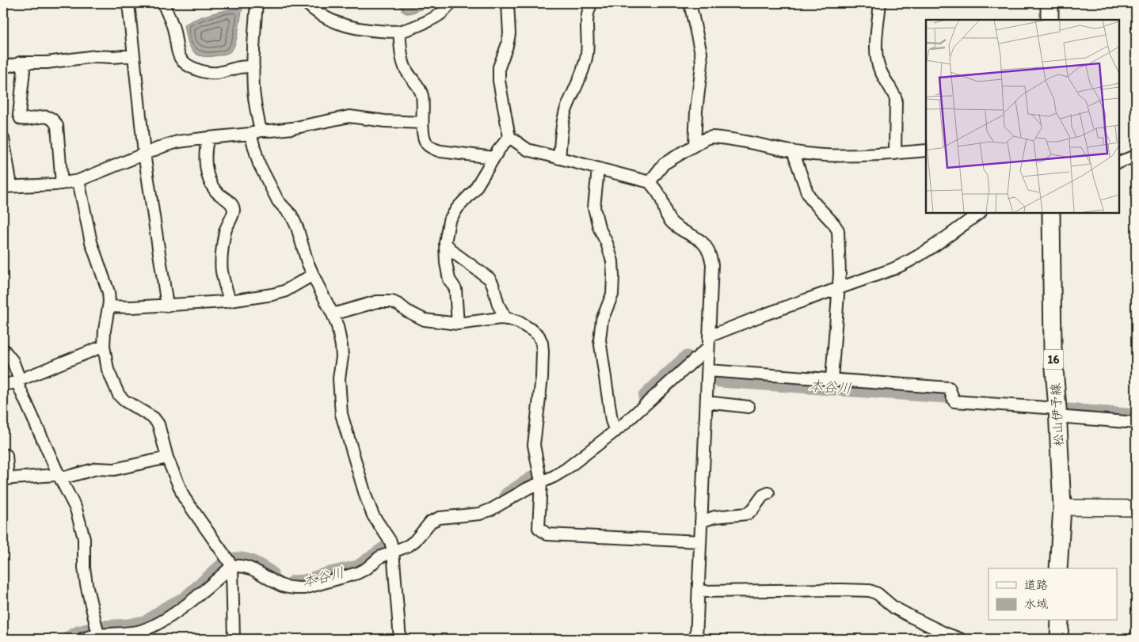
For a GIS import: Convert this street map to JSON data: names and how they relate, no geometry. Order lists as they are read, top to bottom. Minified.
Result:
{"streets":{"main road":["16","松山伊予線"]},"water":["本谷川"],"legend":["道路","水域"]}
